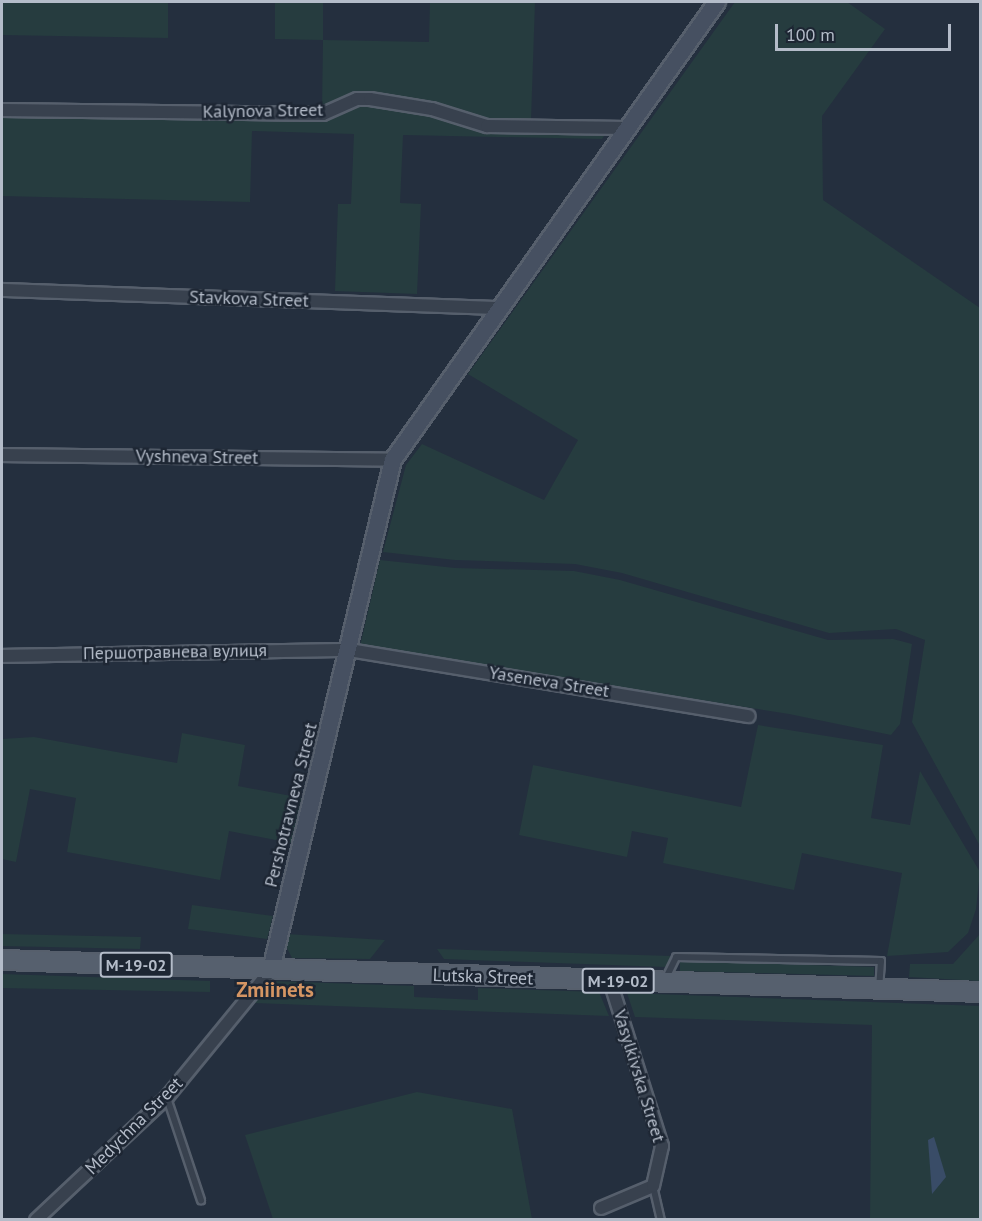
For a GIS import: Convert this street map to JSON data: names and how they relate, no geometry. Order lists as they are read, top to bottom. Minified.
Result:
{"streets":{"main road":["М-19-02","Lutska Street"],"street":["Kalynova Street","Stavkova Street","Vyshneva Street","Першотравнева вулиця","Yaseneva Street","Pershotravneva Street","Vasylkivska Street","Medychna Street"]},"crossings":[["Vyshneva Street","Pershotravneva Street"],["Першотравнева вулиця","Yaseneva Street"],["Першотравнева вулиця","Pershotravneva Street"],["Yaseneva Street","Pershotravneva Street"],["Pershotravneva Street","Lutska Street"],["Pershotravneva Street","Medychna Street"],["Lutska Street","Vasylkivska Street"],["Lutska Street","Medychna Street"]],"districts":["Zmiinets"],"scale_bar":"100 m"}
